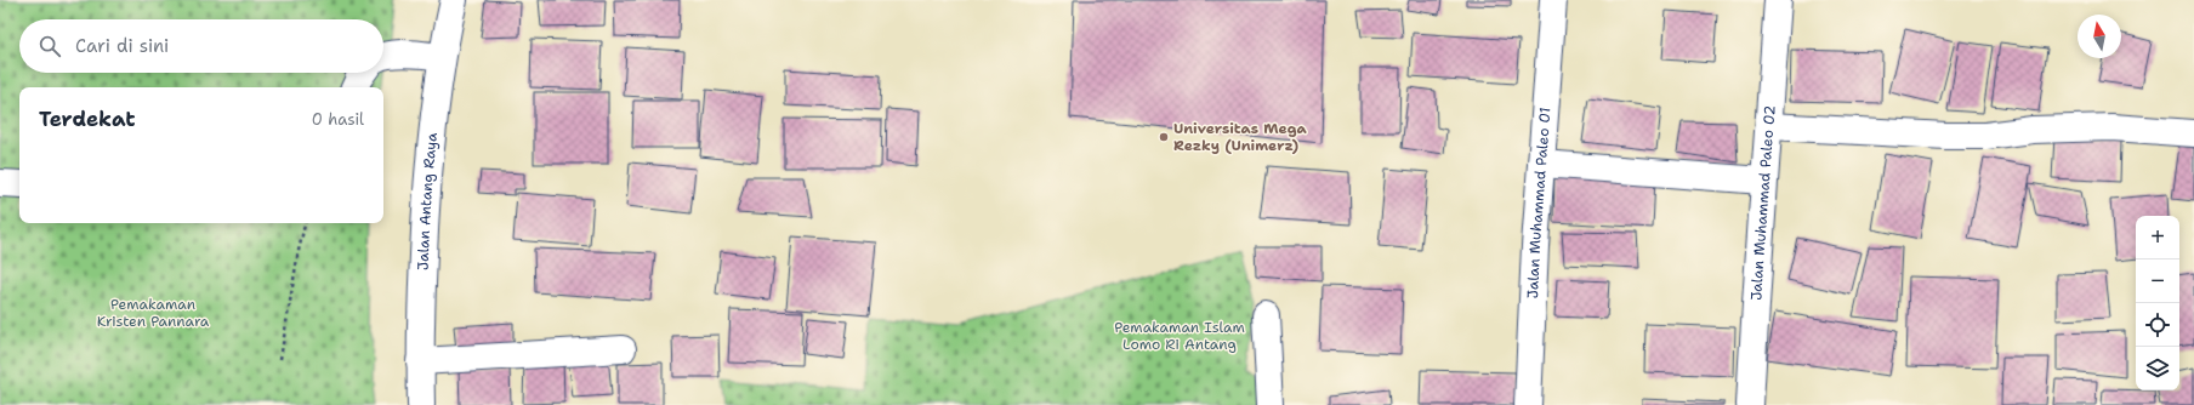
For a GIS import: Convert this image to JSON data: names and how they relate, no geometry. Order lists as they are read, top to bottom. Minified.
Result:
{"streets":{"street":["Jalan Antang Raya","Jalan Muhammad Paleo 01","Jalan Muhammad Paleo 02"]},"parks":["Pemakaman Kristen Pannara","Pemakaman Islam Lomo Ri Antang"],"places":["Universitas Mega Rezky (Unimerz)"],"north":"top","page":{"search":"Cari di sini","heading":["Terdekat","0 hasil"],"map_buttons":["+","−"]}}
